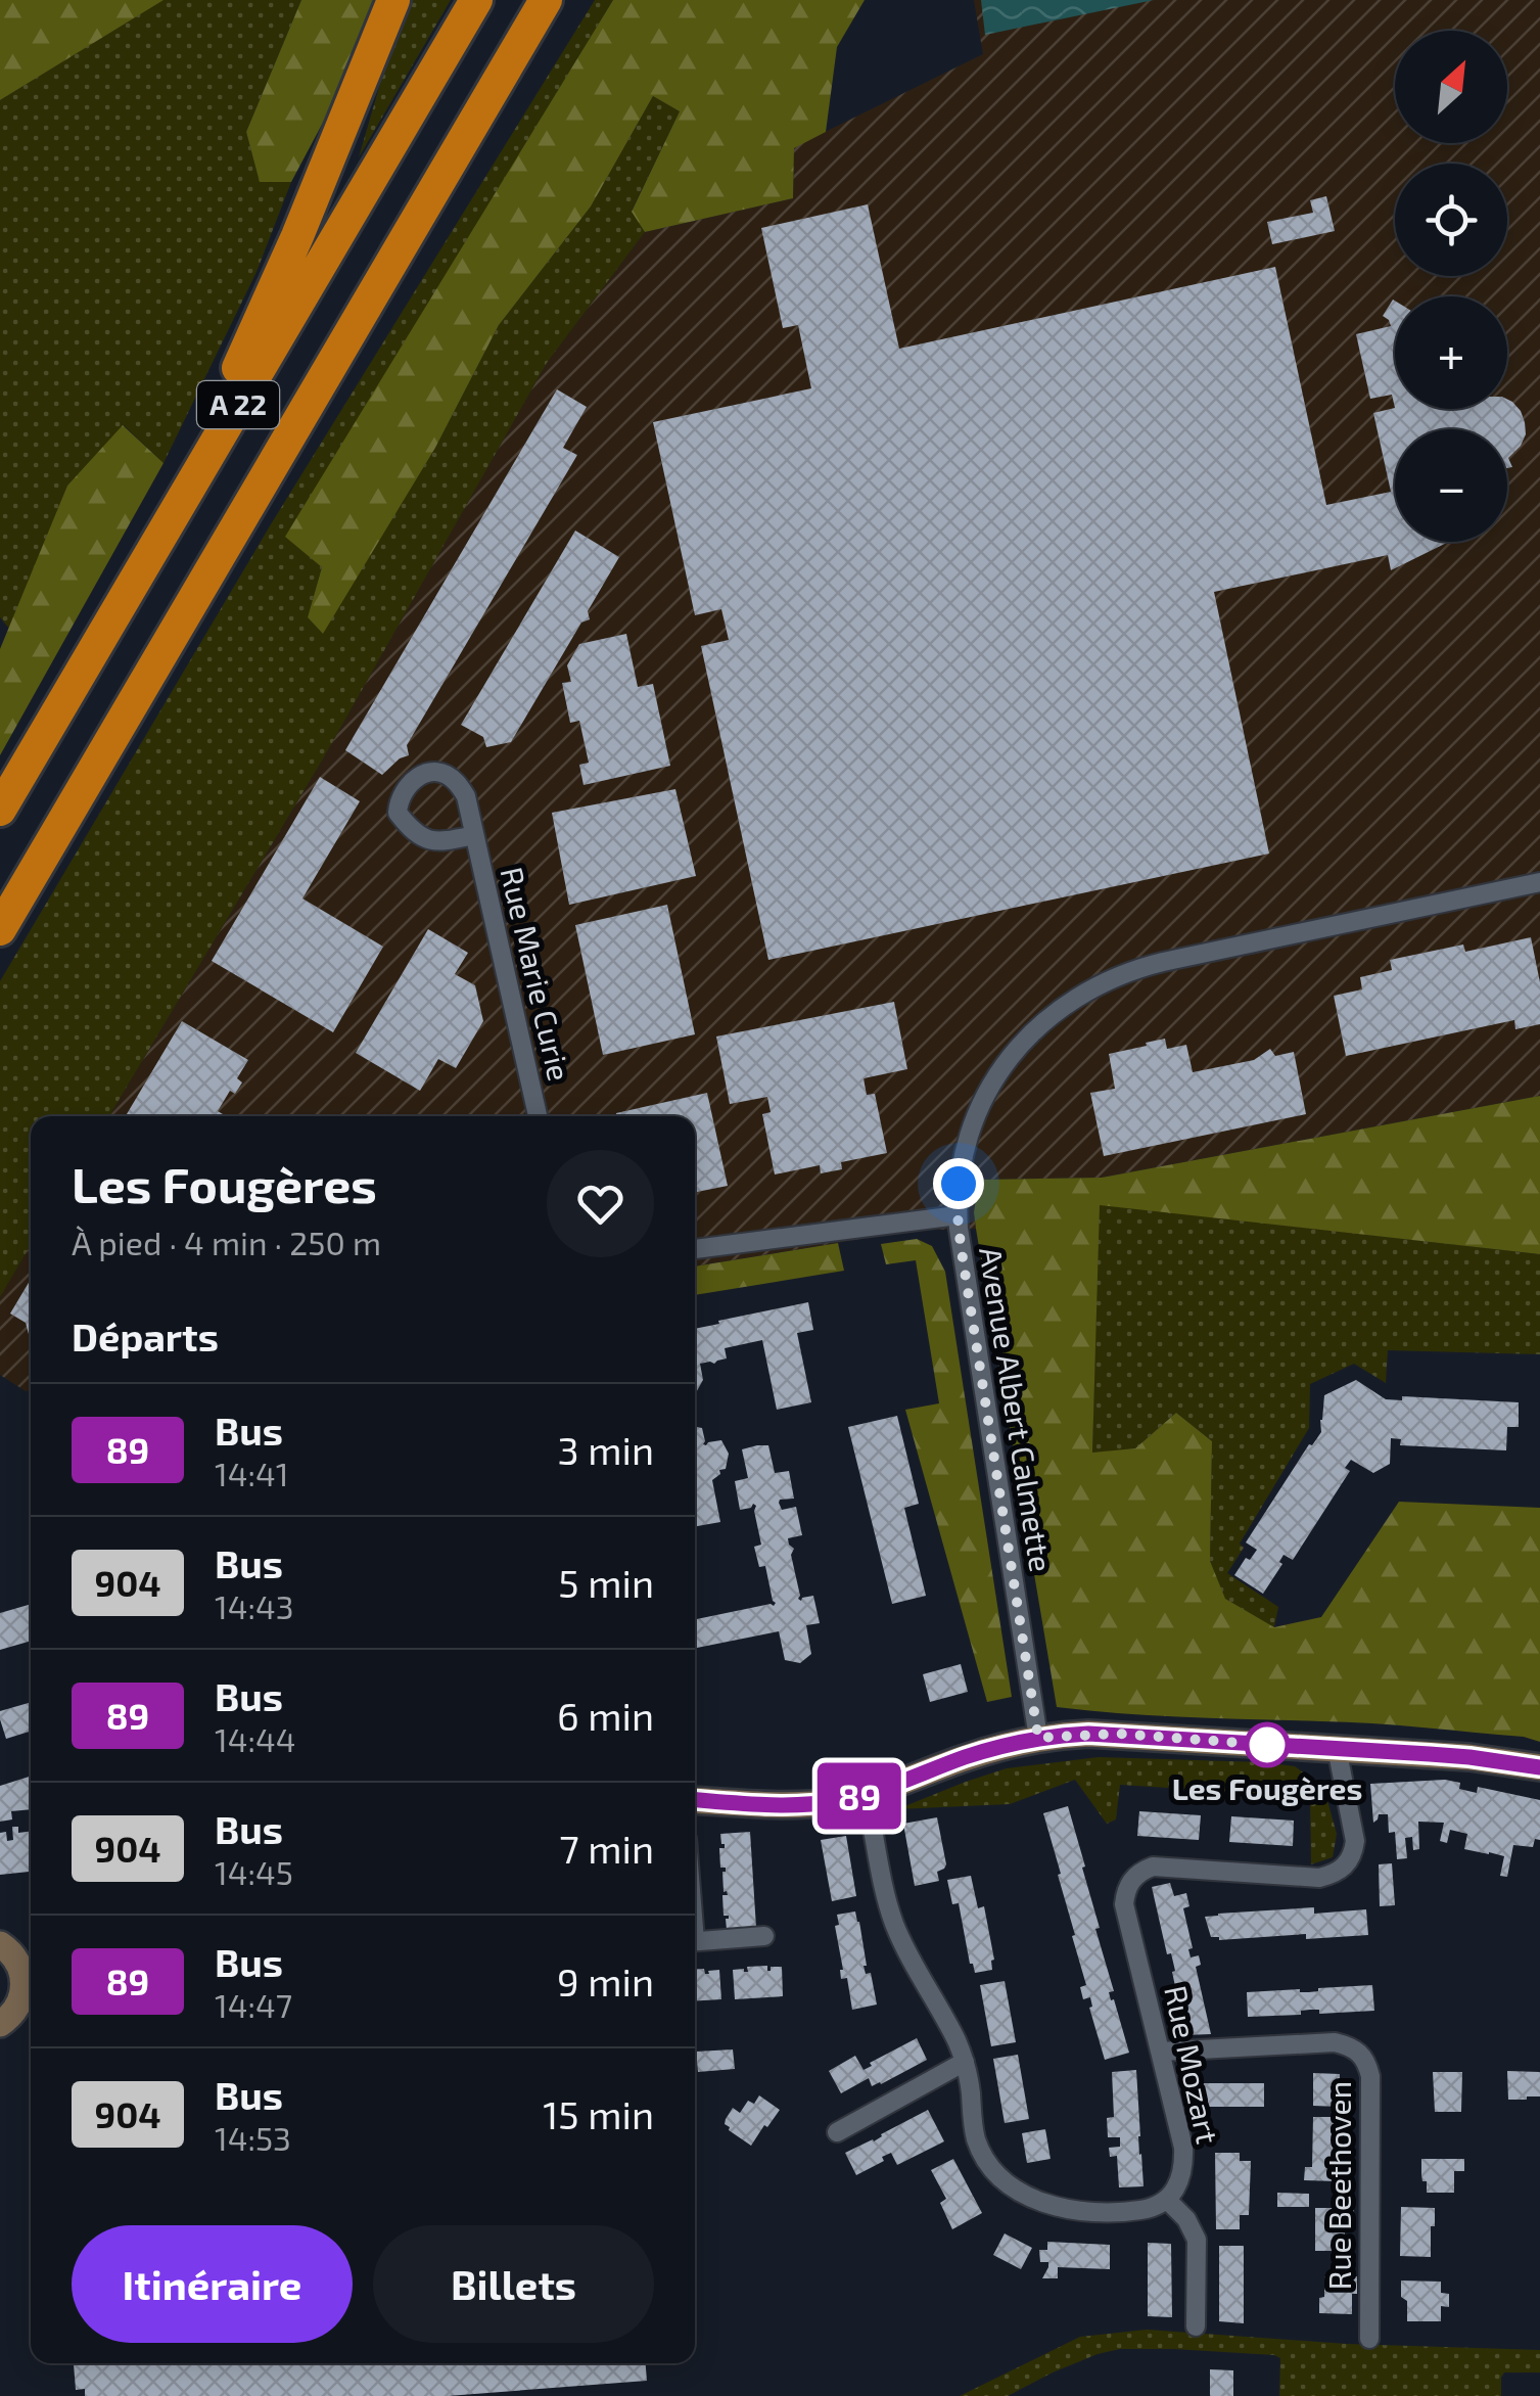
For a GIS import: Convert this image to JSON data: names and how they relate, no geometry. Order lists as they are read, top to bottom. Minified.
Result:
{"streets":{"highway":["A 22"],"street":["Rue Marie Curie","Avenue Albert Calmette","Rue Mozart","Rue Beethoven"]},"crossings":[["Rue Mozart","Rue Beethoven"]],"places":["Les Fougères"],"lines":["bus line 89"],"north":"top right","page":{"on_map":"89","map_buttons":["+","−"],"heading":[["Les Fougères","À pied · 4 min · 250 m"],"Départs"],"list":[{"mark":"89","name":"Bus","note":"14:41","value":"3 min"},{"mark":"904","name":"Bus","note":"14:43","value":"5 min"},{"mark":"89","name":"Bus","note":"14:44","value":"6 min"},{"mark":"904","name":"Bus","note":"14:45","value":"7 min"},{"mark":"89","name":"Bus","note":"14:47","value":"9 min"},{"mark":"904","name":"Bus","note":"14:53","value":"15 min"}],"buttons":["Itinéraire","Billets"]}}
